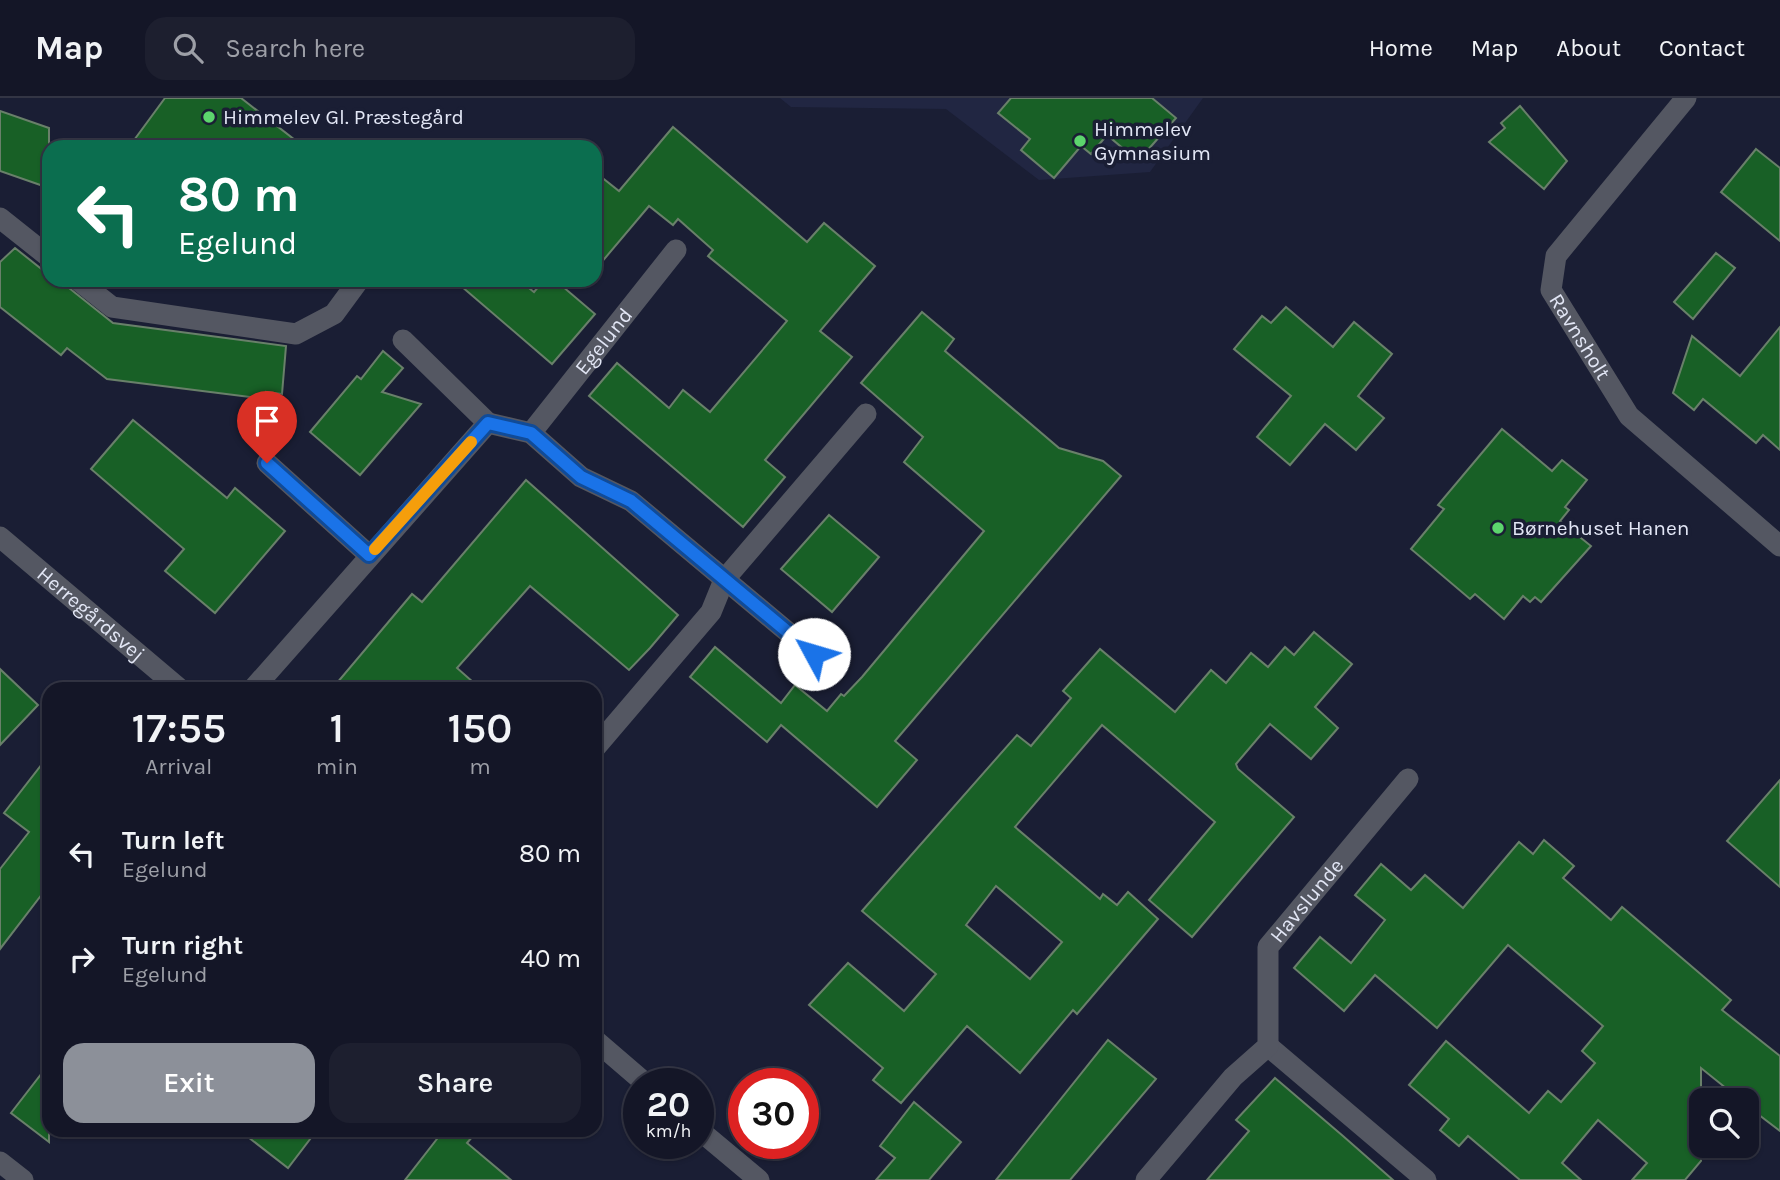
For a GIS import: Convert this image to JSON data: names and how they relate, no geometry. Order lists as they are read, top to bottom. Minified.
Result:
{"streets":{"street":["Ravnsholt","Egelund","Herregårdsvej","Havslunde"]},"places":["Himmelev Gl. Præstegård","Himmelev Gymnasium","Børnehuset Hanen"],"page":{"header":"Map","search":"Search here","nav":["Home","Map","About","Contact"],"turn":["80 m","Egelund"],"eta":["17:55","Arrival","1","min","150","m"],"list":[{"name":"Turn left","note":"Egelund","value":"80 m"},{"name":"Turn right","note":"Egelund","value":"40 m"}],"buttons":["Exit","Share"],"speed":"20 km/h","limit":"30"}}
